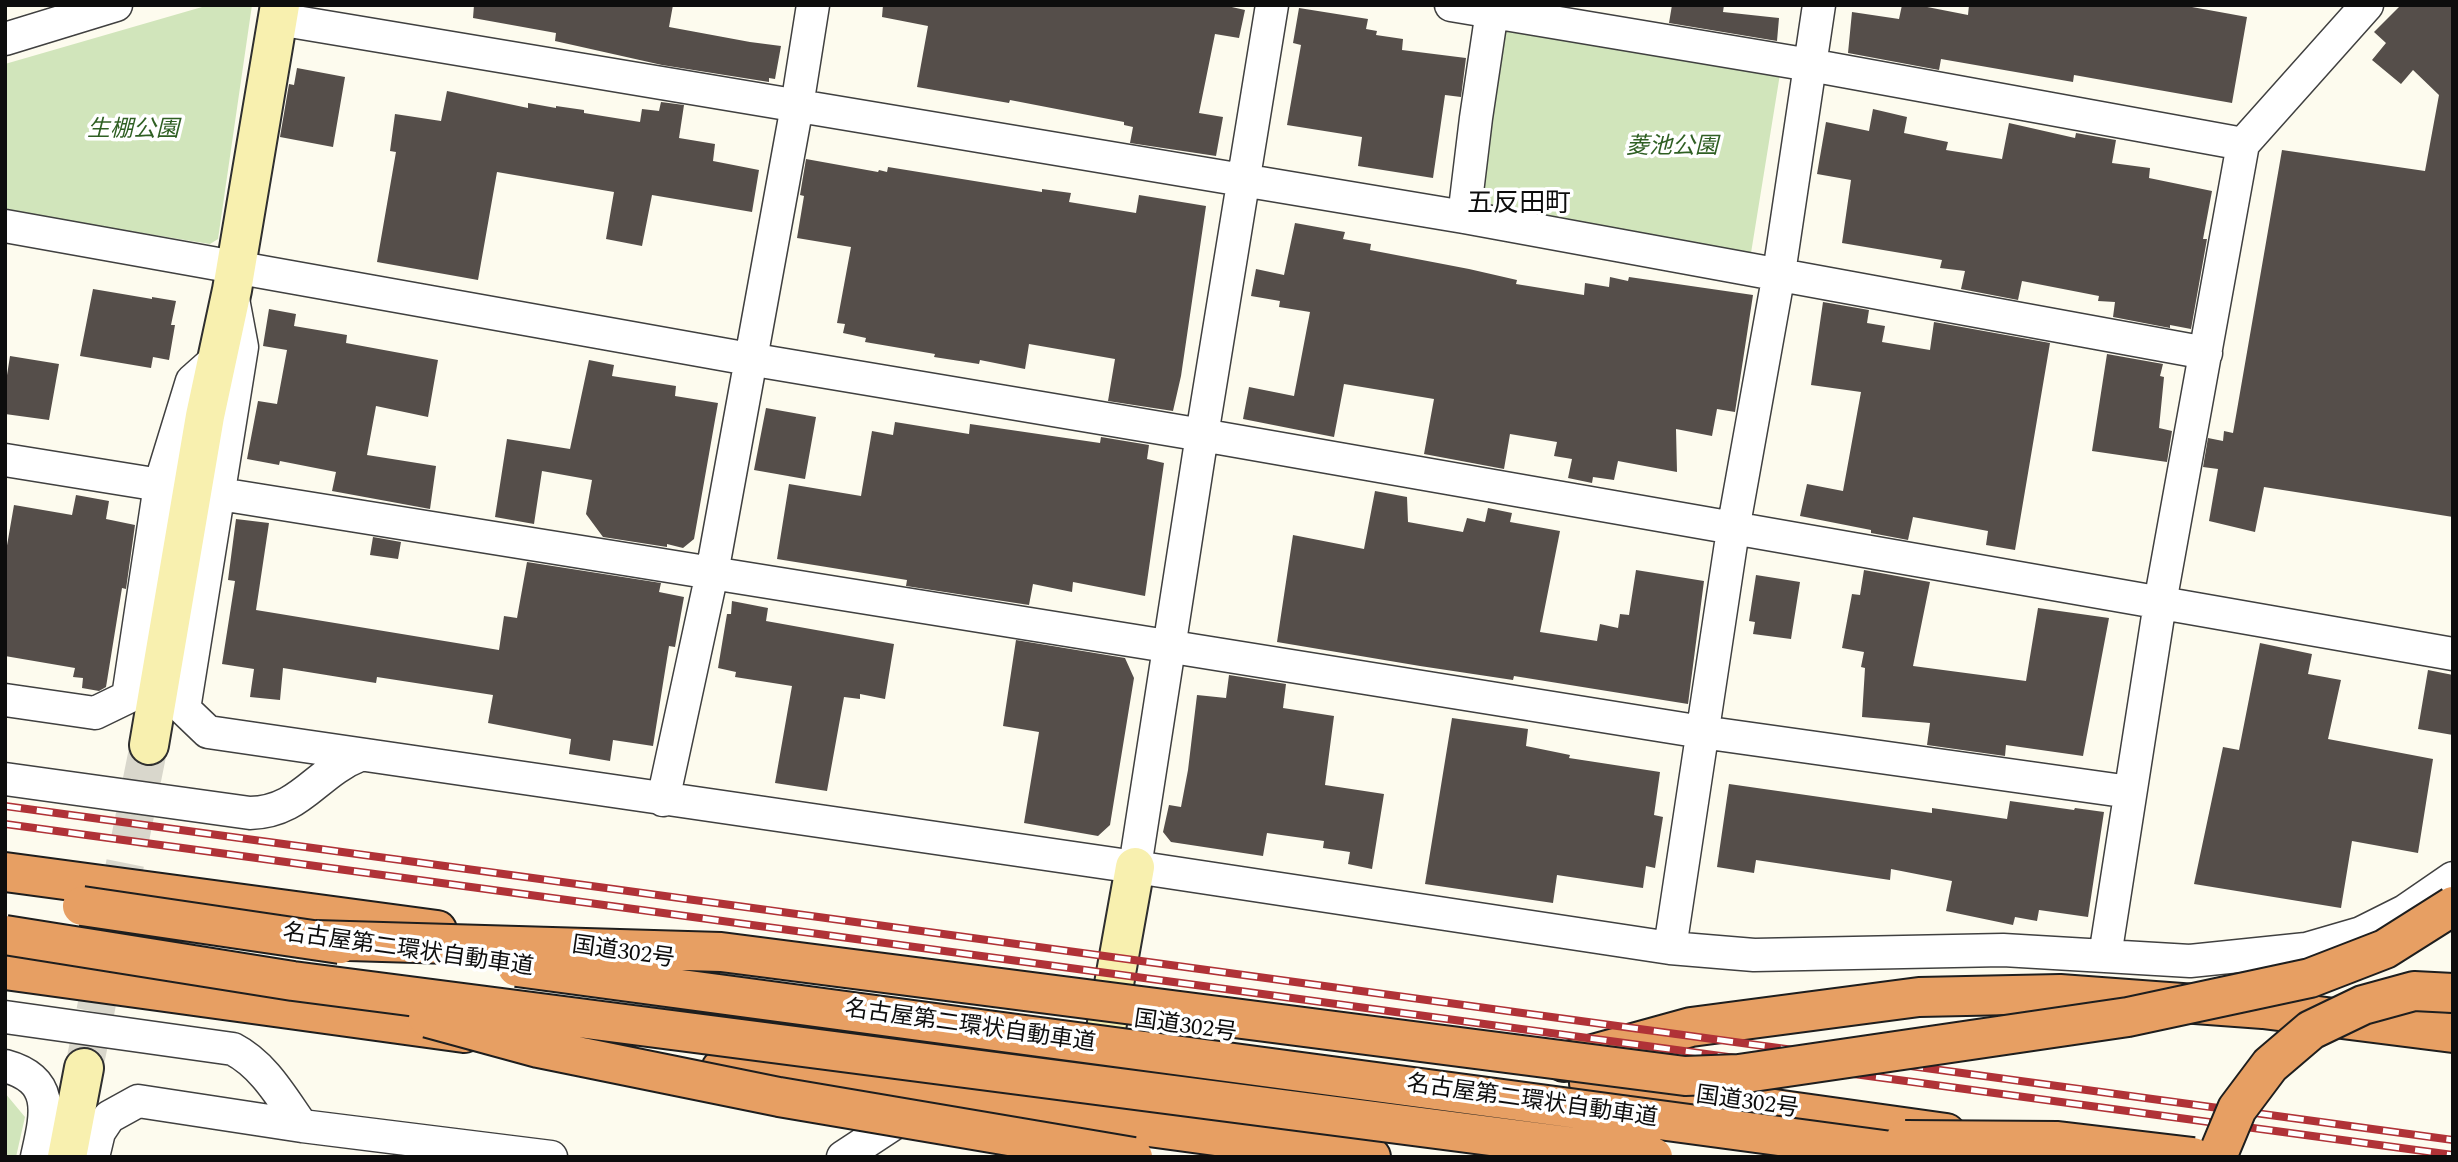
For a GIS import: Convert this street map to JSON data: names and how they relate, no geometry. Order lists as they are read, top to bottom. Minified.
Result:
{"streets":{"highway":["名古屋第二環状自動車道","国道302号"]},"crossings":[["名古屋第二環状自動車道","国道302号"]],"districts":["五反田町"],"parks":["生棚公園","菱池公園"]}
